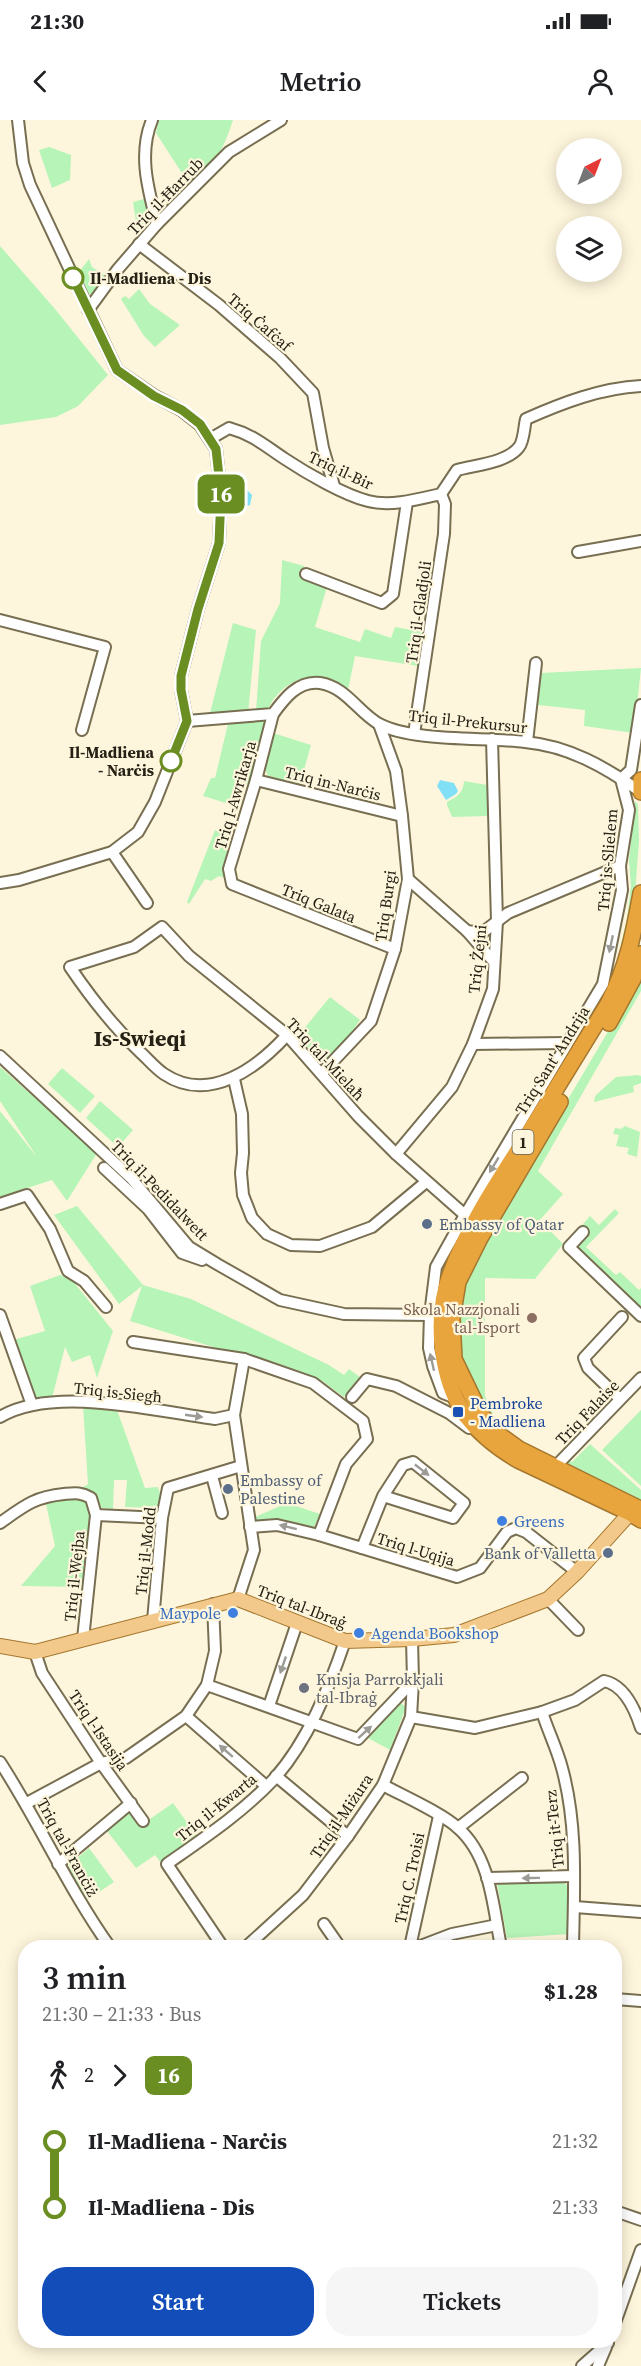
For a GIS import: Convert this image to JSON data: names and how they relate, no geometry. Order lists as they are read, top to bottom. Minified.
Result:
{"streets":{"highway":["Triq Sant' Andrija","1"],"main road":["Triq tal-Ibraġ"],"street":["Triq il-Ħarrub","Triq Ċafċaf","Triq il-Bir","Triq il-Gladjoli","Triq il-Prekursur","Triq in-Narċis","Triq l-Awrikarja","Triq is-Slielem","Triq Galata","Triq Burgi","Triq Żejni","Triq tal-Mielaħ","Triq il-Pedidalwett","Triq is-Siegħ","Triq Falaise","Triq l-Uqija","Triq il-Modd","Triq il-Wejba","Triq l-Istasija","Triq il-Kwarta","Triq il-Miżura","Triq it-Terz","Triq tal-Franċiż","Triq C. Troisi"]},"crossings":[["Triq il-Ħarrub","Triq Ċafċaf"],["Triq Ċafċaf","Triq il-Bir"],["Triq il-Bir","Triq il-Gladjoli"],["Triq il-Gladjoli","Triq il-Prekursur"],["Triq il-Prekursur","Triq l-Awrikarja"],["Triq il-Prekursur","Triq is-Slielem"],["Triq il-Prekursur","Triq Burgi"],["Triq il-Prekursur","Triq Żejni"],["Triq in-Narċis","Triq l-Awrikarja"],["Triq in-Narċis","Triq Burgi"],["Triq l-Awrikarja","Triq Galata"],["Triq is-Slielem","Triq tal-Mielaħ"],["Triq is-Slielem","Triq Sant' Andrija"],["Triq is-Slielem","Triq il-Pedidalwett"],["Triq Galata","Triq Burgi"],["Triq Burgi","Triq tal-Mielaħ"],["Triq Żejni","Triq tal-Mielaħ"],["Triq Sant' Andrija","Triq Falaise"],["Triq Sant' Andrija","Triq tal-Ibraġ"],["Triq l-Uqija","Triq tal-Ibraġ"],["Triq il-Modd","Triq tal-Ibraġ"],["Triq il-Wejba","Triq tal-Ibraġ"],["Triq tal-Ibraġ","Triq l-Istasija"],["Triq tal-Ibraġ","Triq il-Kwarta"],["Triq tal-Ibraġ","Triq il-Miżura"]],"districts":["Is-Swieqi"],"places":{"other":["Il-Madliena - Dis","Il-Madliena - Narċis","Embassy of Qatar","Skola Nazzjonali tal-Isport","Embassy of Palestine","Greens","Bank of Valletta","Maypole","Agenda Bookshop","Knisja Parrokkjali tal-Ibraġ"],"transit":["Pembroke - Madliena"]},"lines":["bus line 16"],"north":"top right","page":{"status":"21:30","header":"Metrio","on_map":"16","heading":["3 min","21:30 – 21:33 · Bus","$1.28"],"legs":["2","16"],"list":[{"name":"Il-Madliena - Narċis","value":"21:32"},{"name":"Il-Madliena - Dis","value":"21:33"}],"buttons":["Start","Tickets"]}}
